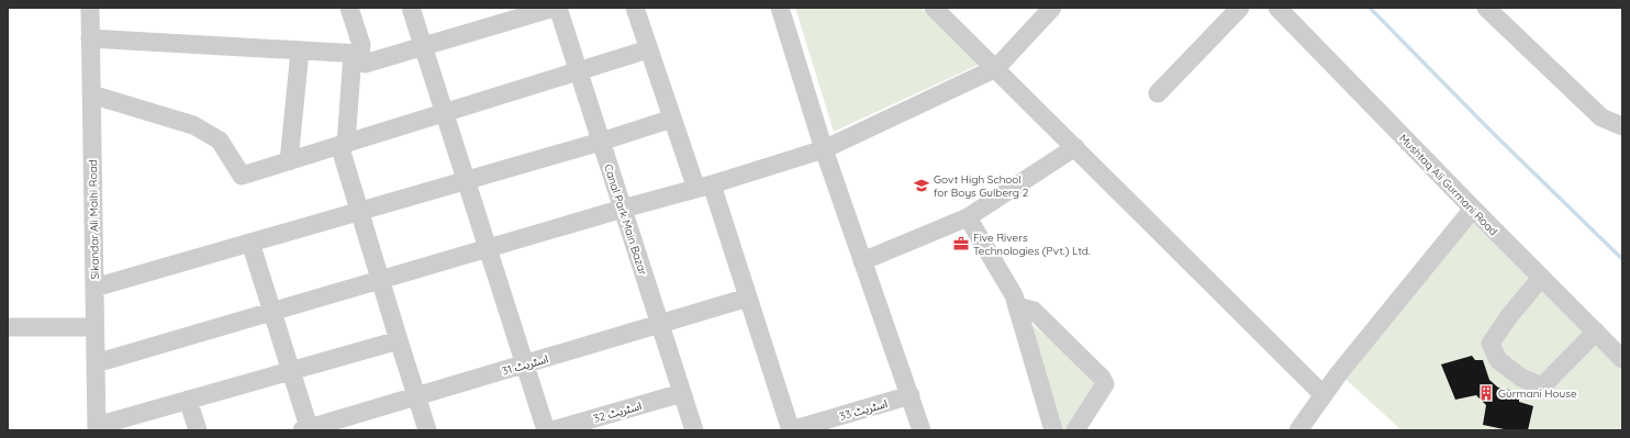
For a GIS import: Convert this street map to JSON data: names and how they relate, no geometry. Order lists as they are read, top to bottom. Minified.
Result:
{"streets":{"street":["Mushtaq Ali Gurmani Road","Sikandar Ali Malhi Road","Canal Park Main Bazar","اسٹریٹ 31","اسٹریٹ 33","اسٹریٹ 32"]},"crossings":[["Canal Park Main Bazar","اسٹریٹ 31"],["Canal Park Main Bazar","اسٹریٹ 32"]],"places":{"school or university":["Govt High School for Boys Gulberg 2"],"office":["Five Rivers Technologies (Pvt.) Ltd."],"building":["Gurmani House"]}}
